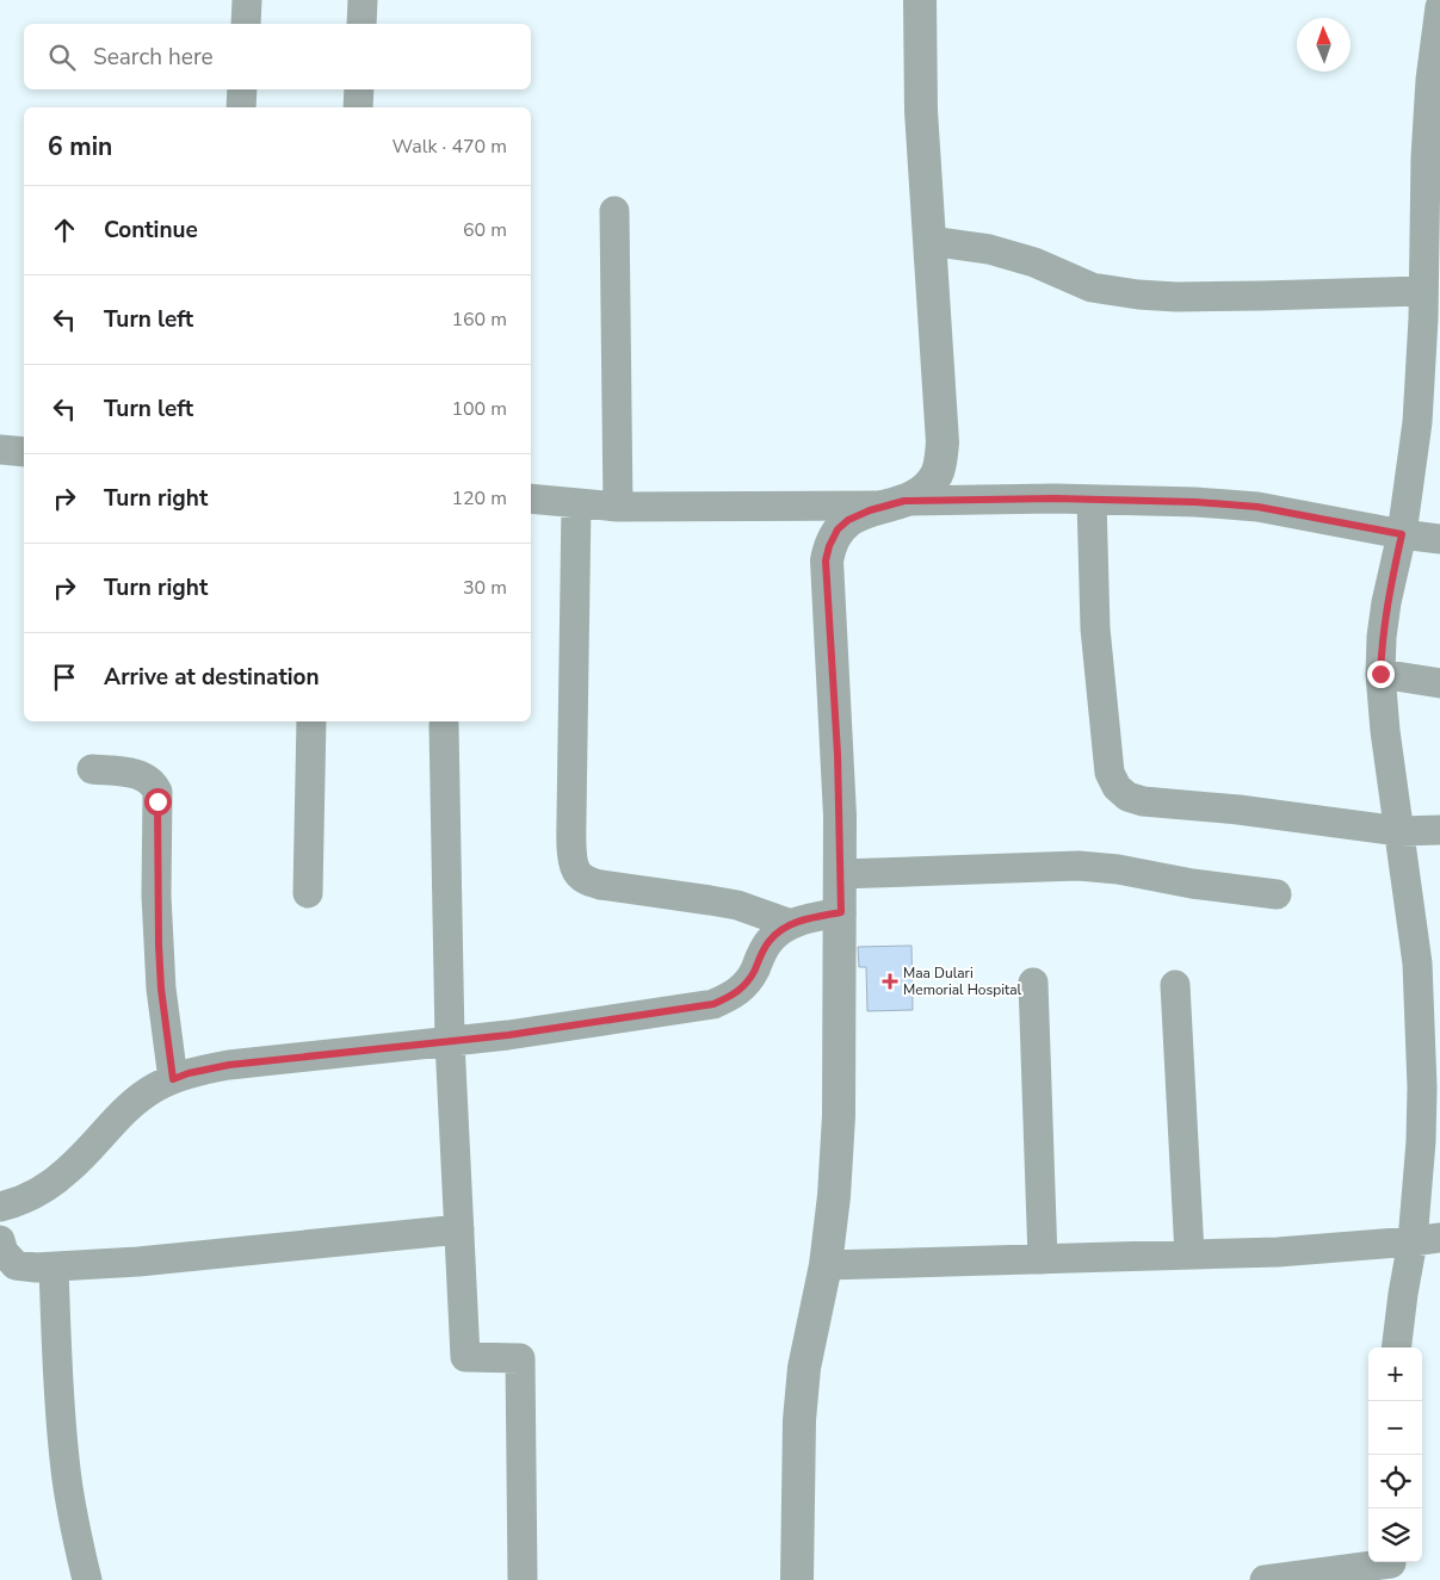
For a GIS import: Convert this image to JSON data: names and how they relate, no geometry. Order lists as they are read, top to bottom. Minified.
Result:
{"places":{"health":["Maa Dulari Memorial Hospital"]},"north":"top","page":{"search":"Search here","heading":["6 min","Walk · 470 m"],"list":[["Continue","60 m"],["Turn left","160 m"],["Turn left","100 m"],["Turn right","120 m"],["Turn right","30 m"],"Arrive at destination"],"map_buttons":["+","−"]}}
